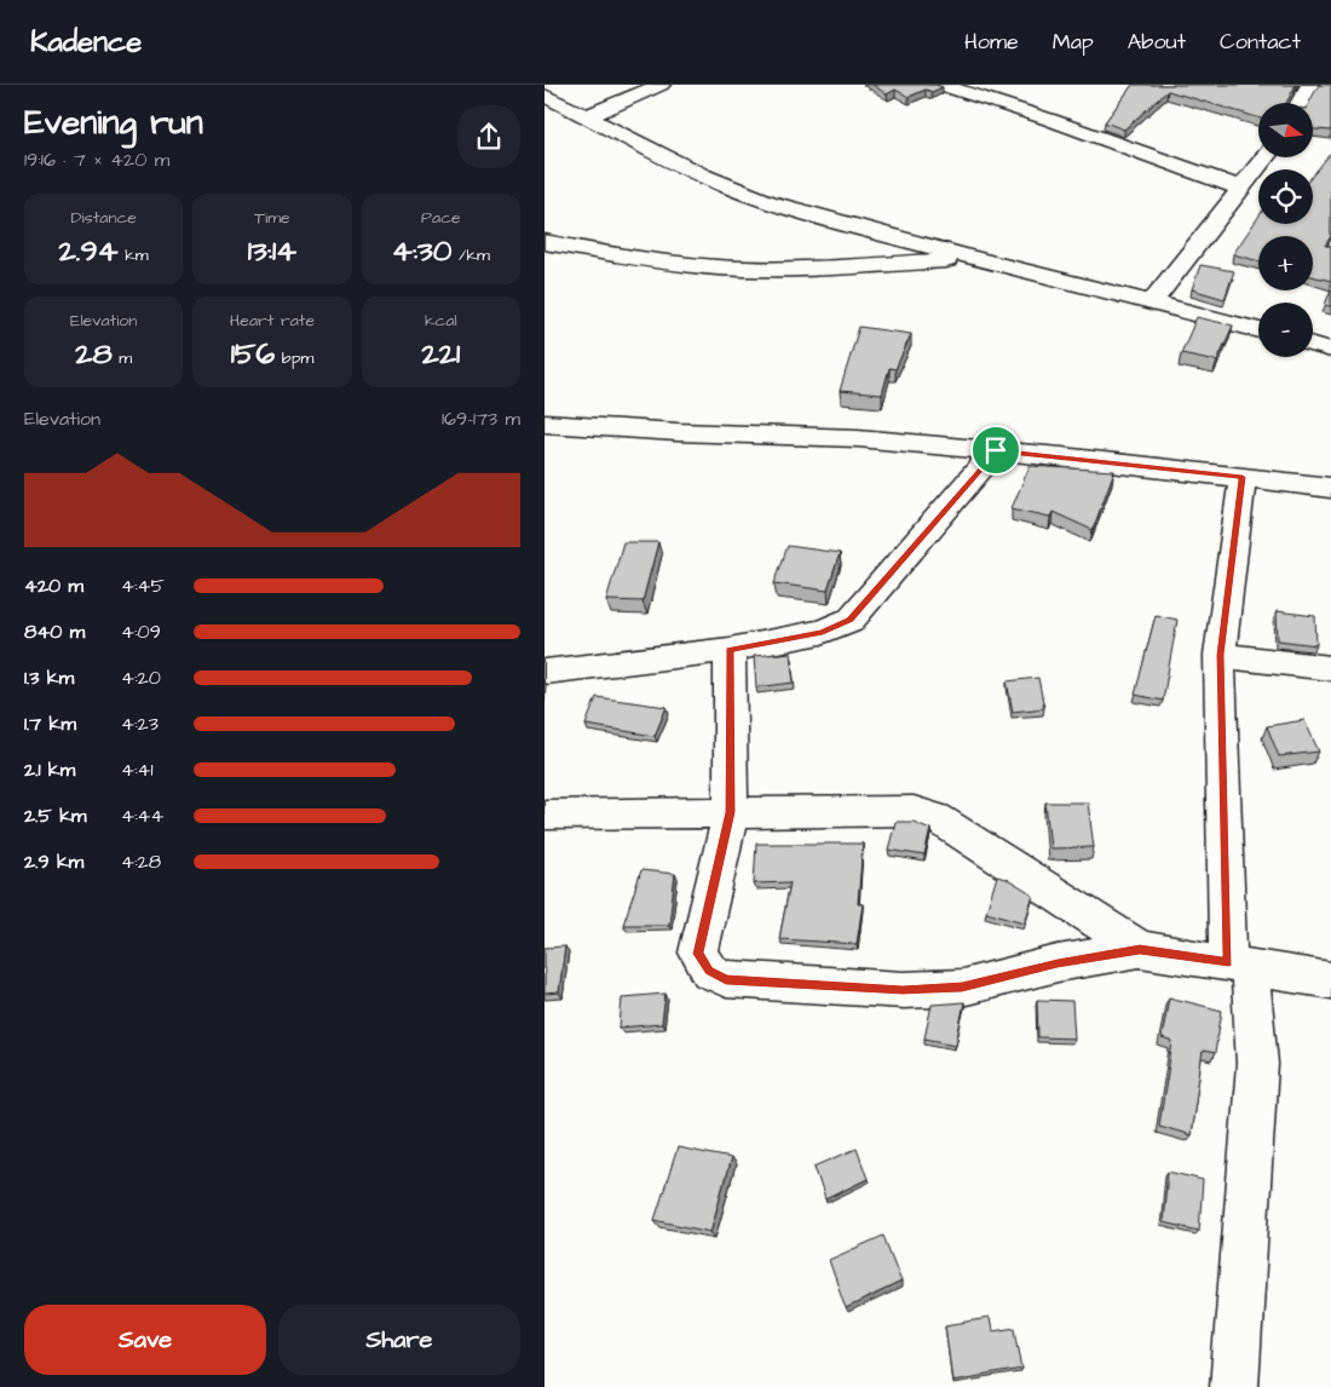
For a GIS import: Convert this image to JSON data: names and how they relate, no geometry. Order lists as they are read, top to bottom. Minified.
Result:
{"north":"right","page":{"header":"Kadence","nav":["Home","Map","About","Contact"],"heading":["Evening run","19:16 · 7 × 420 m"],"map_buttons":["+","−"],"stats":[["Distance","2.94 km"],["Time","13:14"],["Pace","4:30 /km"],["Elevation","28 m"],["Heart rate","156 bpm"],["kcal","221"]],"chart":["Elevation","169–173 m"],"list":[{"name":"420 m","note":"4:45"},{"name":"840 m","note":"4:09"},{"name":"1.3 km","note":"4:20"},{"name":"1.7 km","note":"4:23"},{"name":"2.1 km","note":"4:41"},{"name":"2.5 km","note":"4:44"},{"name":"2.9 km","note":"4:28"}],"buttons":["Save","Share"]}}
